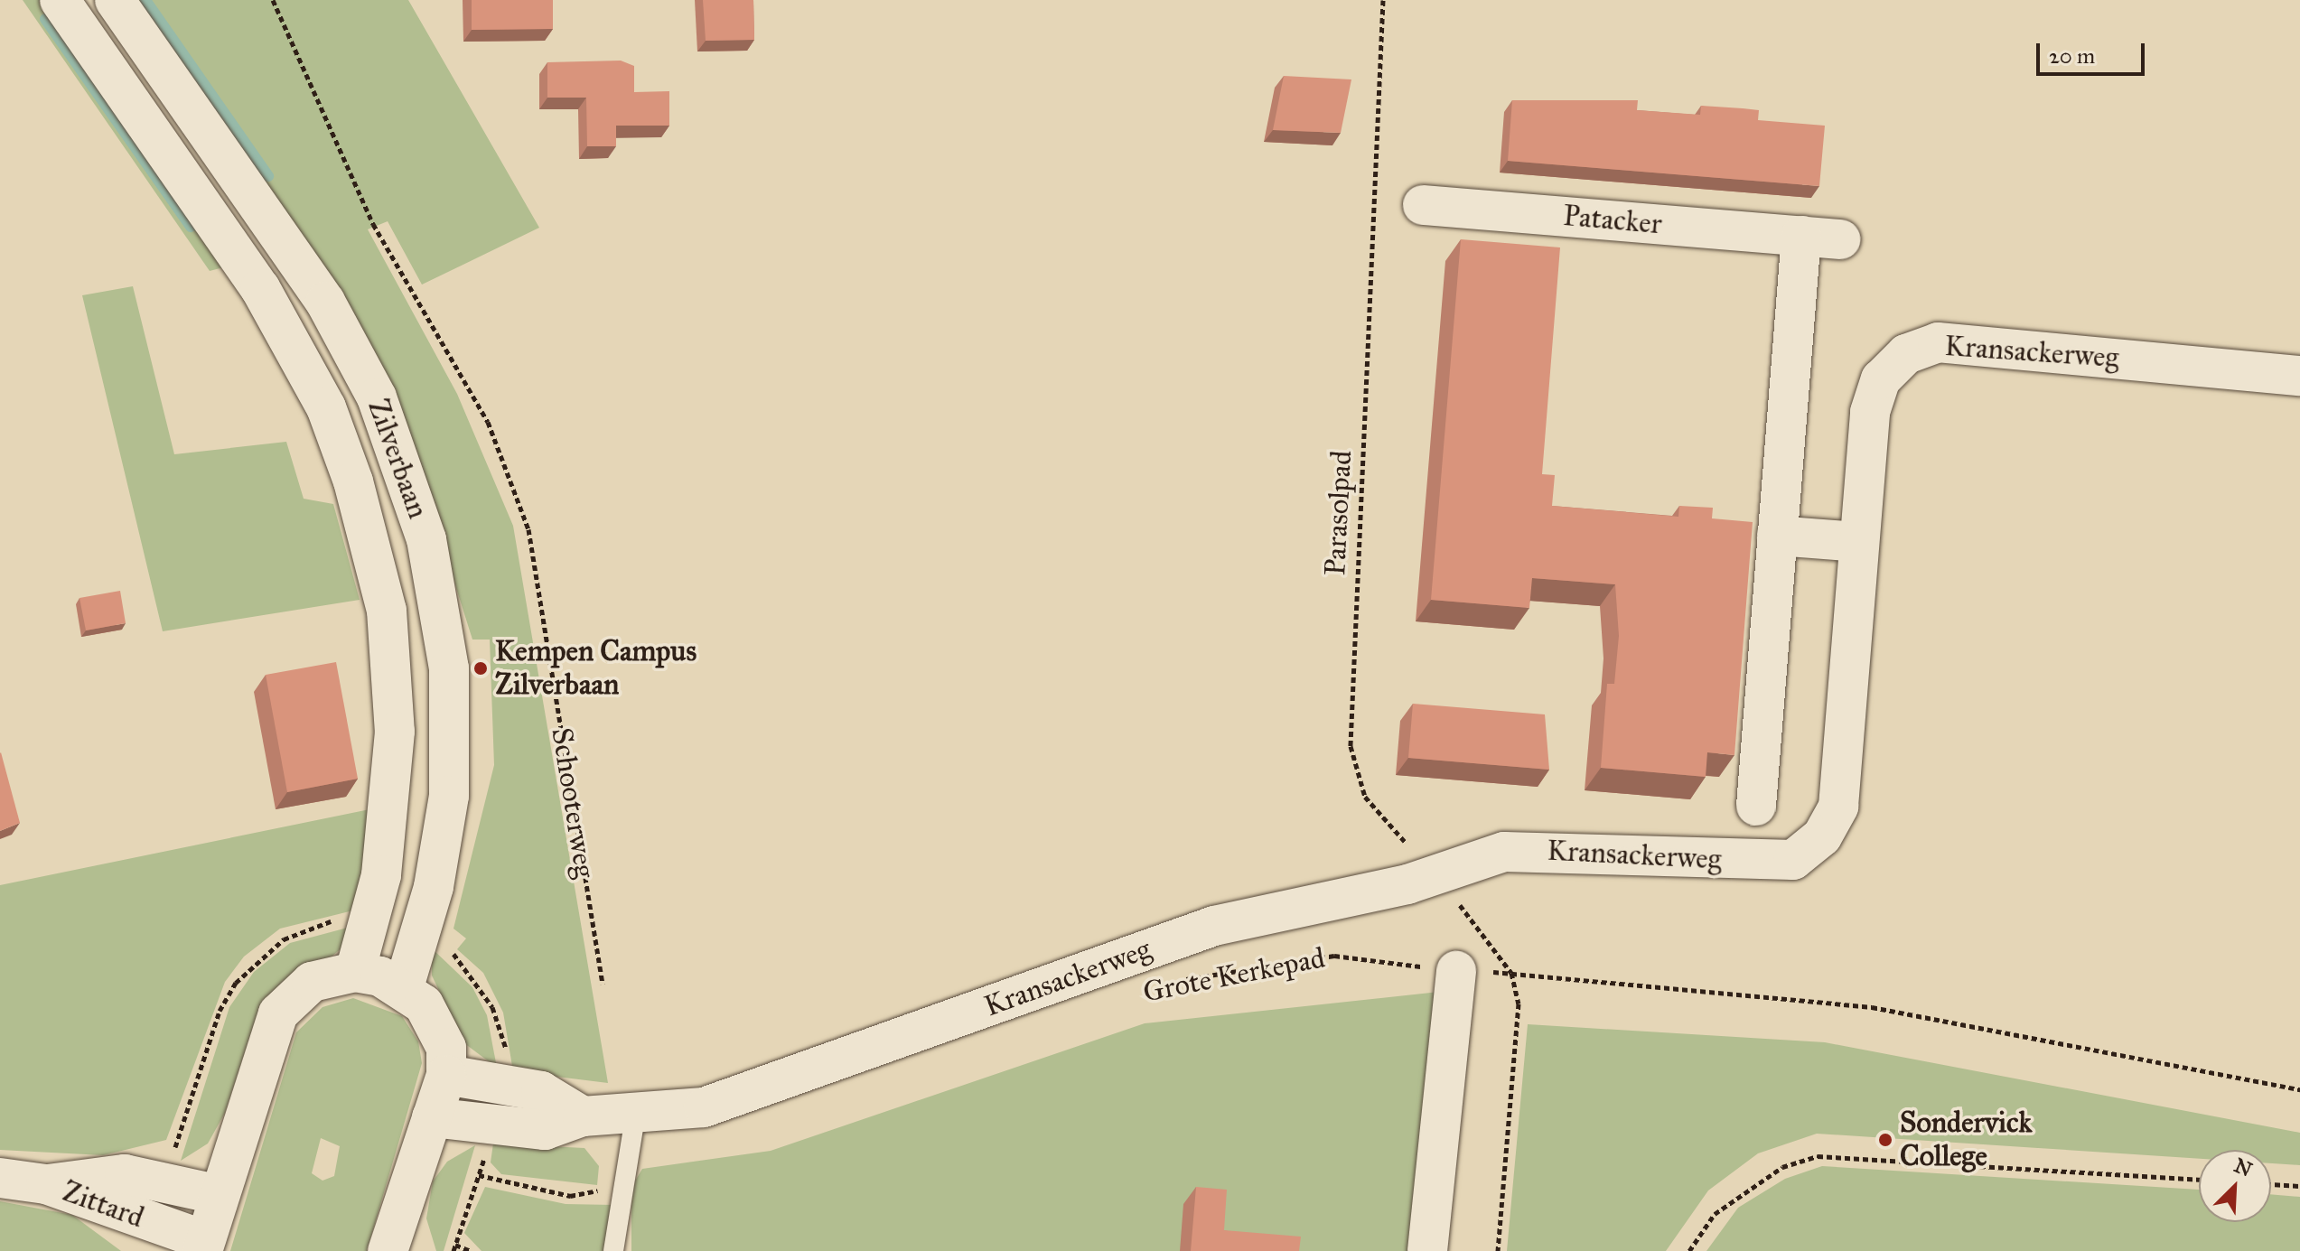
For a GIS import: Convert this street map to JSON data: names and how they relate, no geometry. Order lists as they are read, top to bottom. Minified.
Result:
{"streets":{"street":["Patacker","Kransackerweg","Zilverbaan","Zittard"],"path":["Parasolpad","Schooterweg","Grote Kerkepad"]},"crossings":[["Kransackerweg","Parasolpad"],["Parasolpad","Grote Kerkepad"]],"places":["Kempen Campus Zilverbaan","Sondervick College"],"scale_bar":"20 m","north":"top right"}
